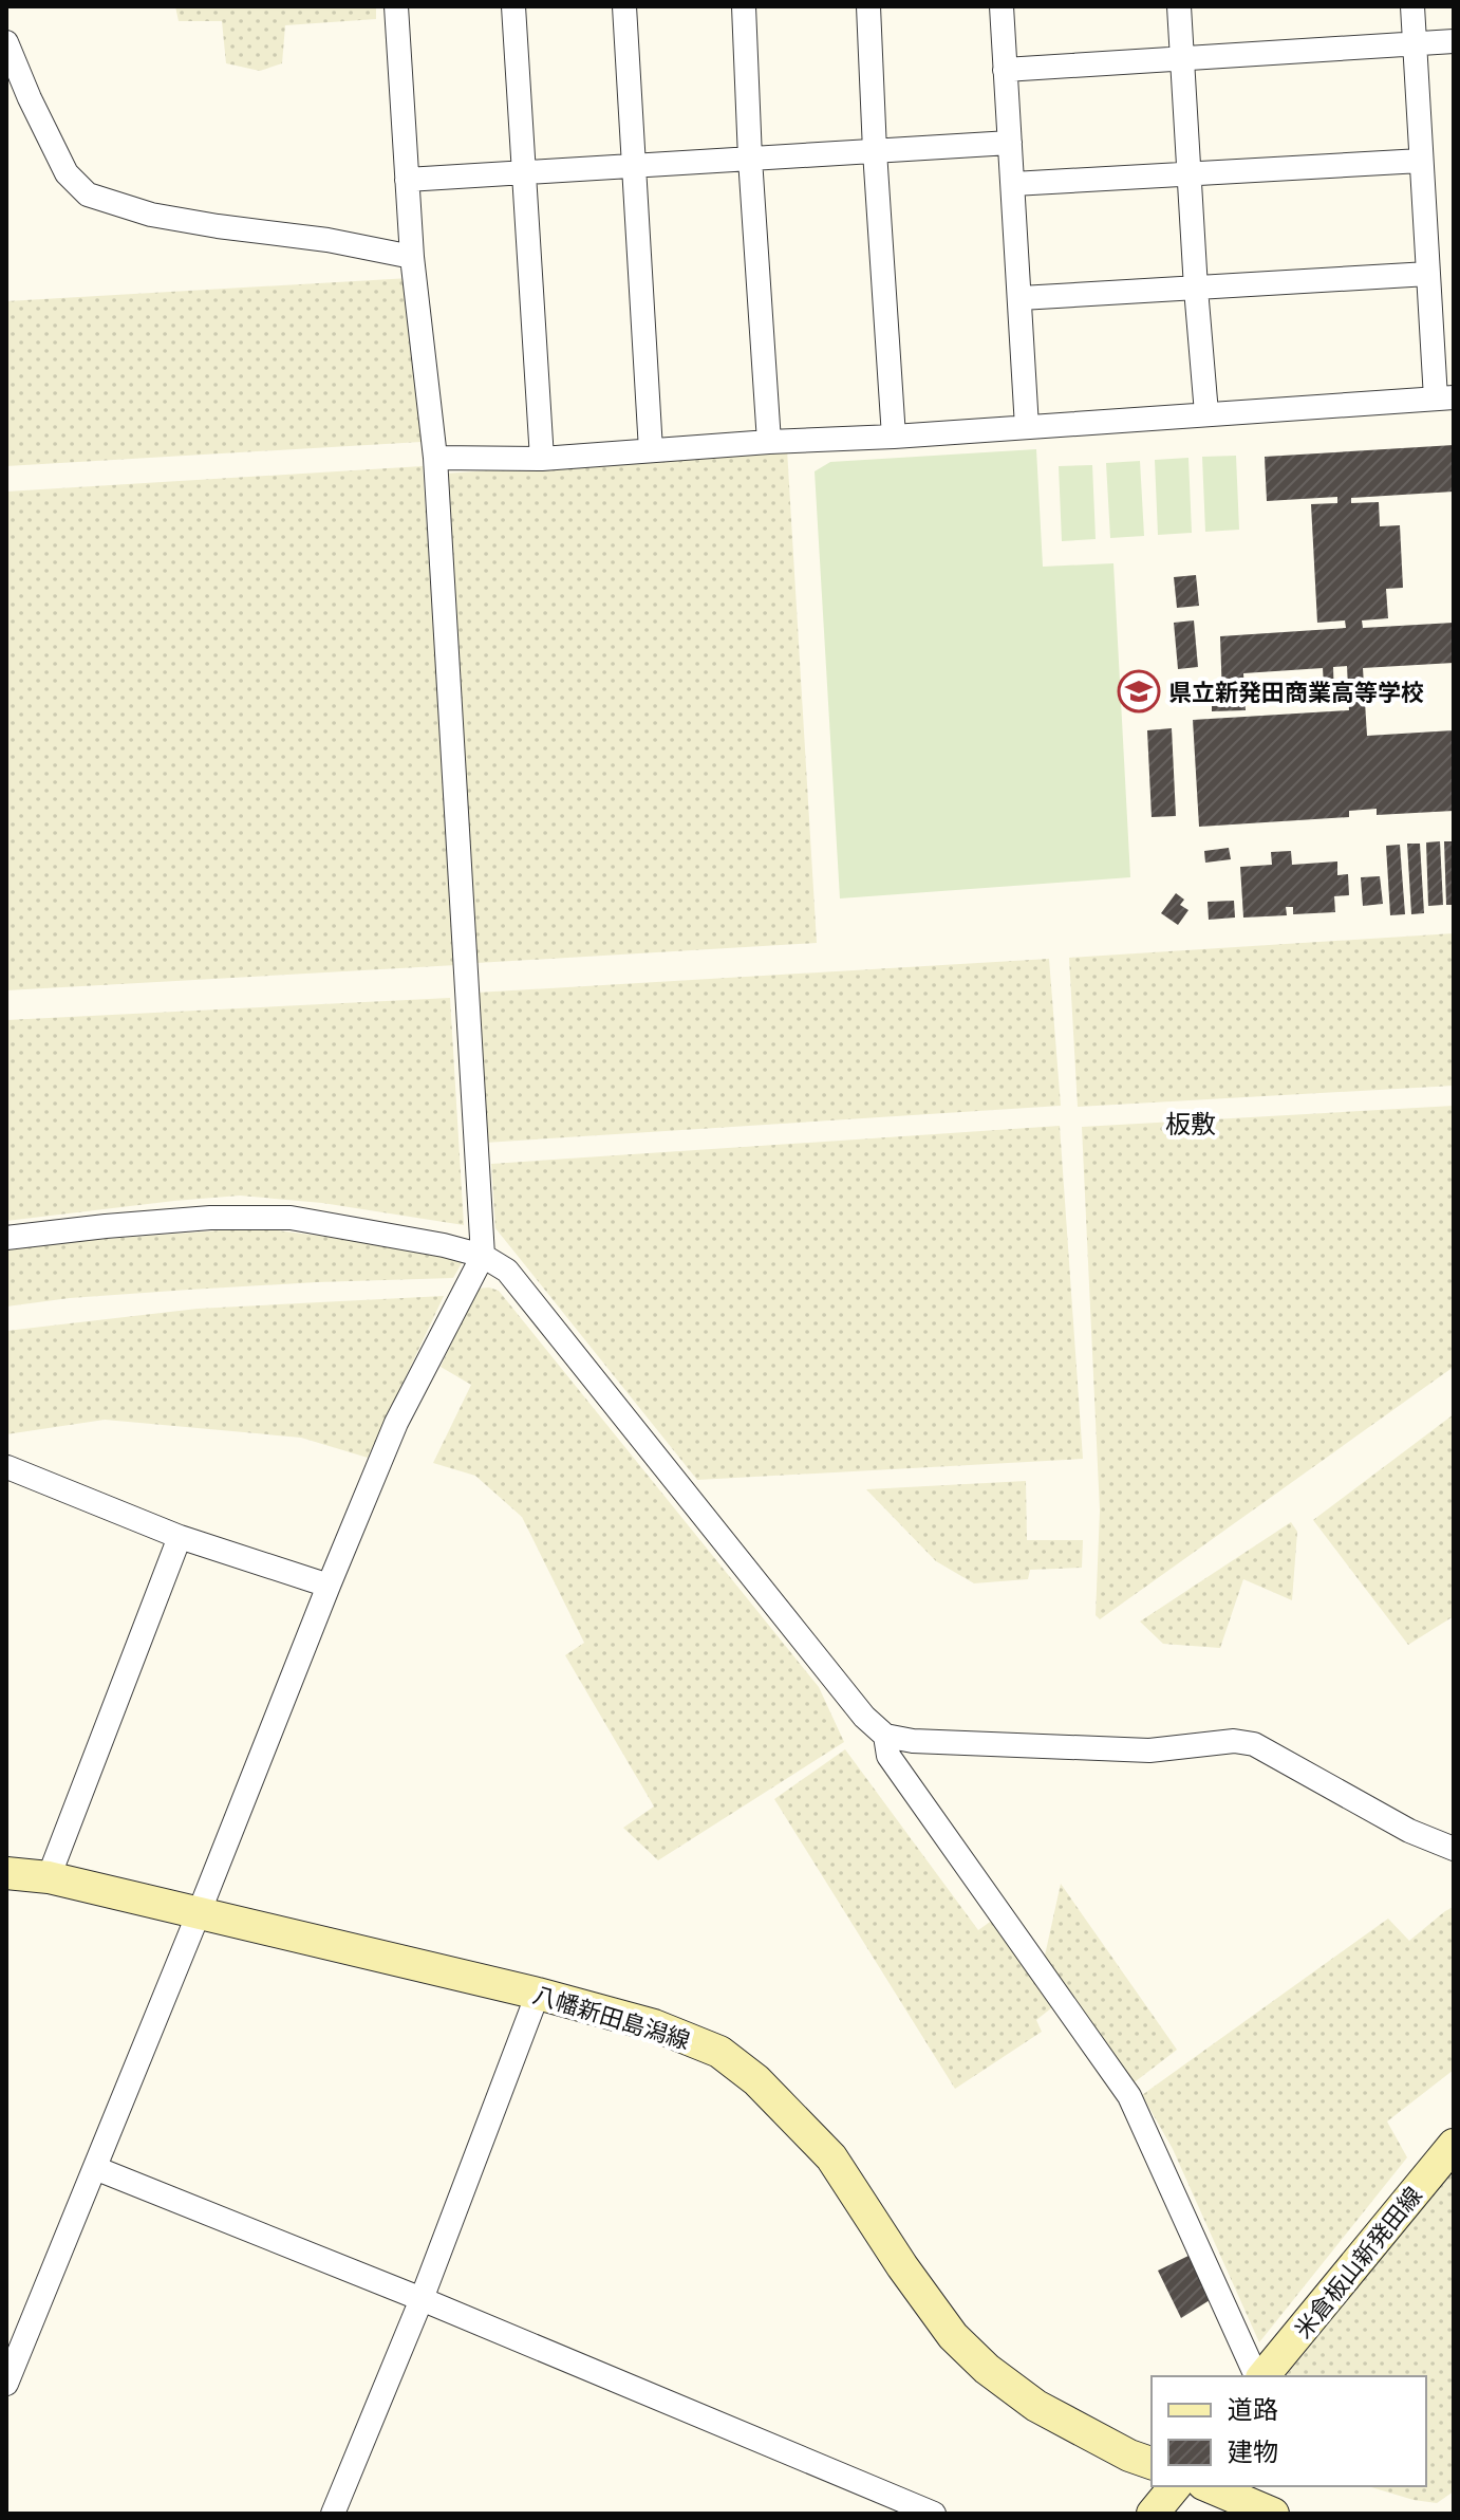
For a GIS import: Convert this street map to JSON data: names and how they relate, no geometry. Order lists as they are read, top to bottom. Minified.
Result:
{"streets":{"main road":["八幡新田島潟線","米倉板山新発田線"]},"districts":["板敷"],"places":{"school or university":["県立新発田商業高等学校"]},"legend":["道路","建物"]}
